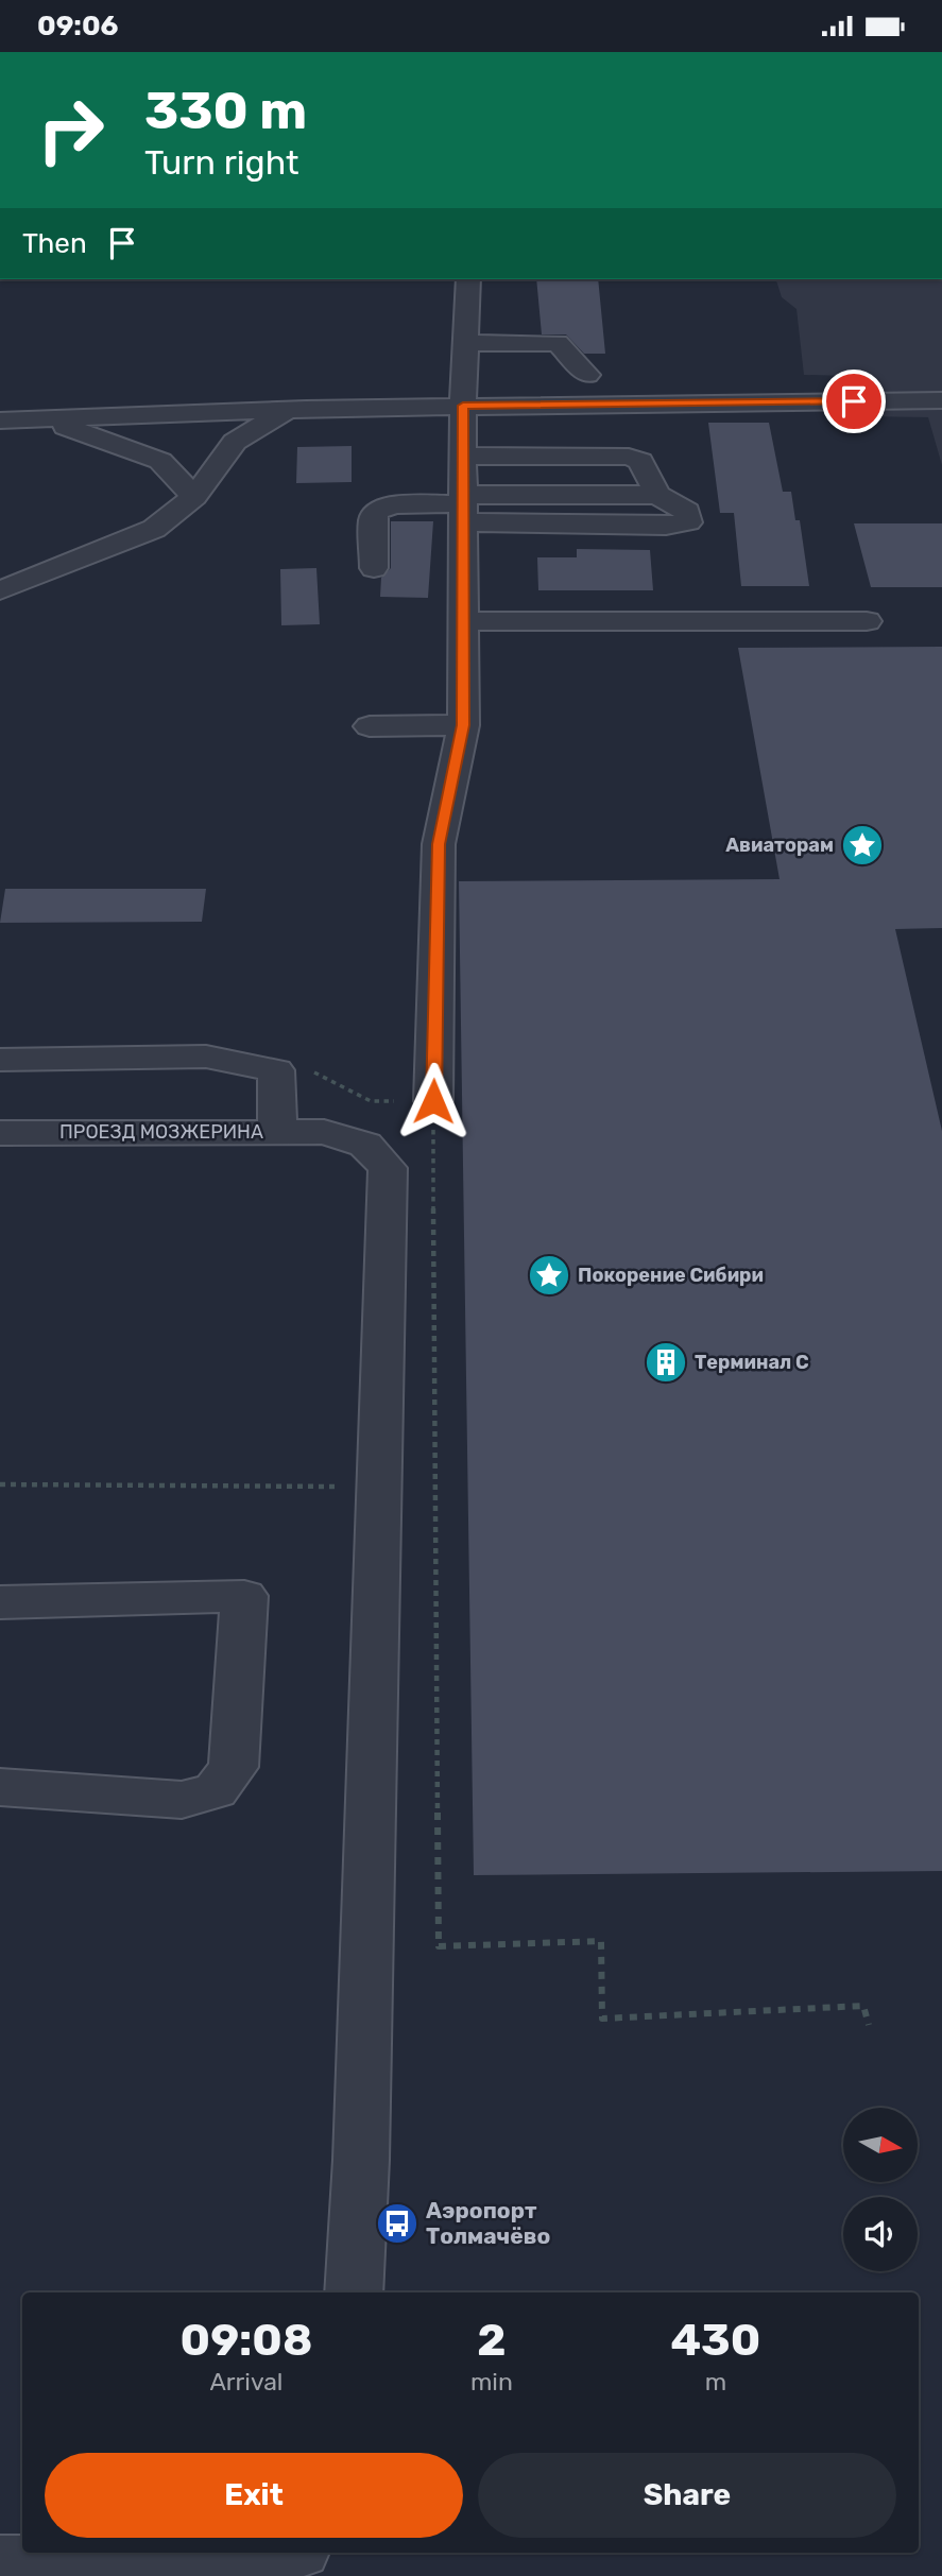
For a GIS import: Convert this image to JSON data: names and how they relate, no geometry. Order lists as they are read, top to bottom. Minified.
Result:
{"streets":{"street":["ПРОЕЗД МОЗЖЕРИНА"]},"places":{"place":["Авиаторам","Покорение Сибири"],"building":["Терминал С"],"bus stop":["Аэропорт Толмачёво"]},"north":"right","page":{"status":"09:06","turn":["330 m","Turn right"],"then":"Then","eta":["09:08","Arrival","2","min","430","m"],"buttons":["Exit","Share"]}}
